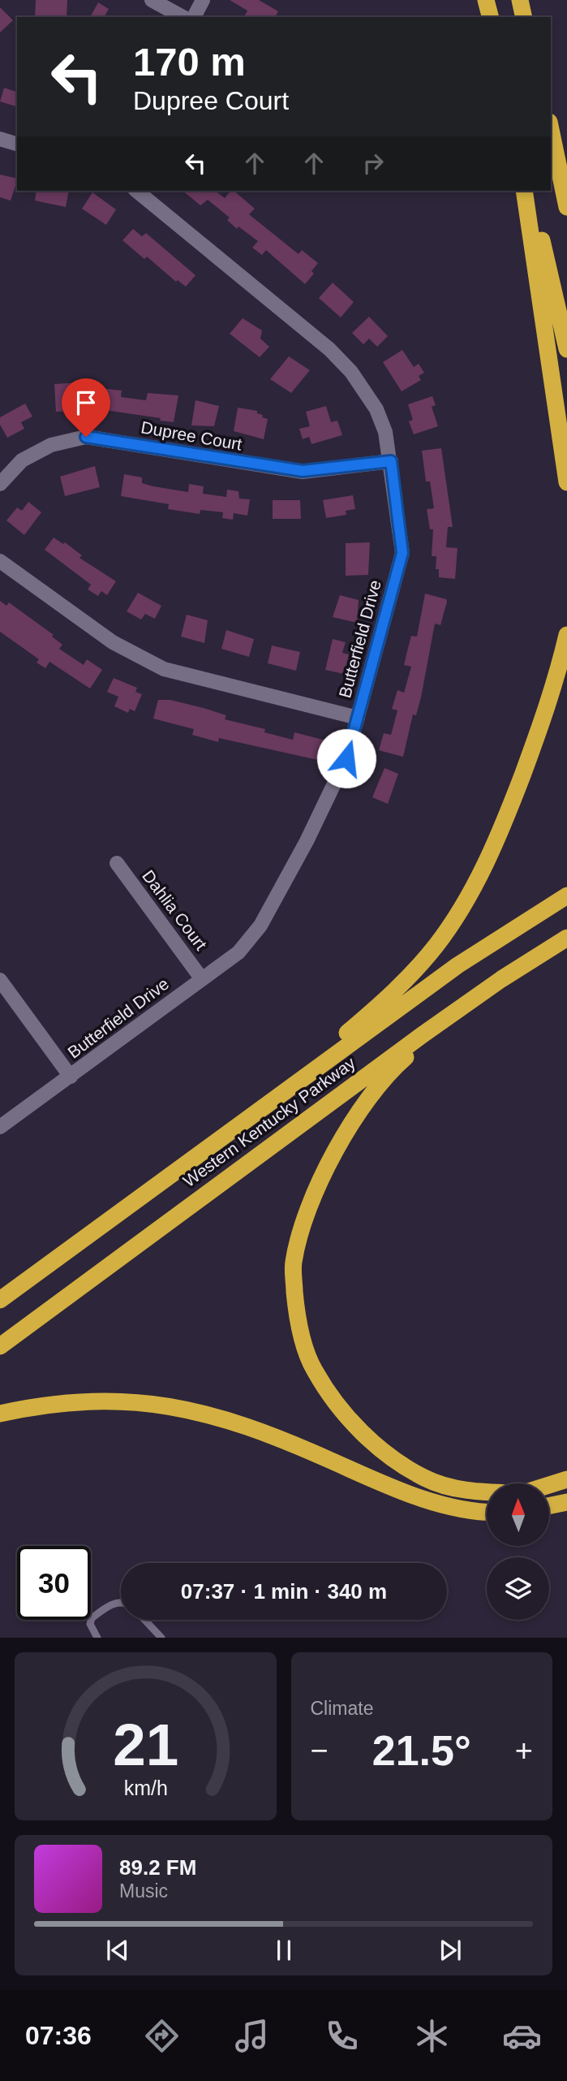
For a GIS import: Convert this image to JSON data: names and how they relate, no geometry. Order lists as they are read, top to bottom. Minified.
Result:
{"streets":{"highway":["Western Kentucky Parkway"],"street":["Dupree Court","Butterfield Drive","Dahlia Court"]},"crossings":[["Dupree Court","Butterfield Drive"],["Butterfield Drive","Dahlia Court"]],"north":"top","page":{"turn":["170 m","Dupree Court"],"limit":"30","trip":"07:37 · 1 min · 340 m","tile":"Climate","heat":["−","21.5°","+"],"song":["89.2 FM","Music"],"tabs":"07:36","gauge":["21","km/h"]}}
